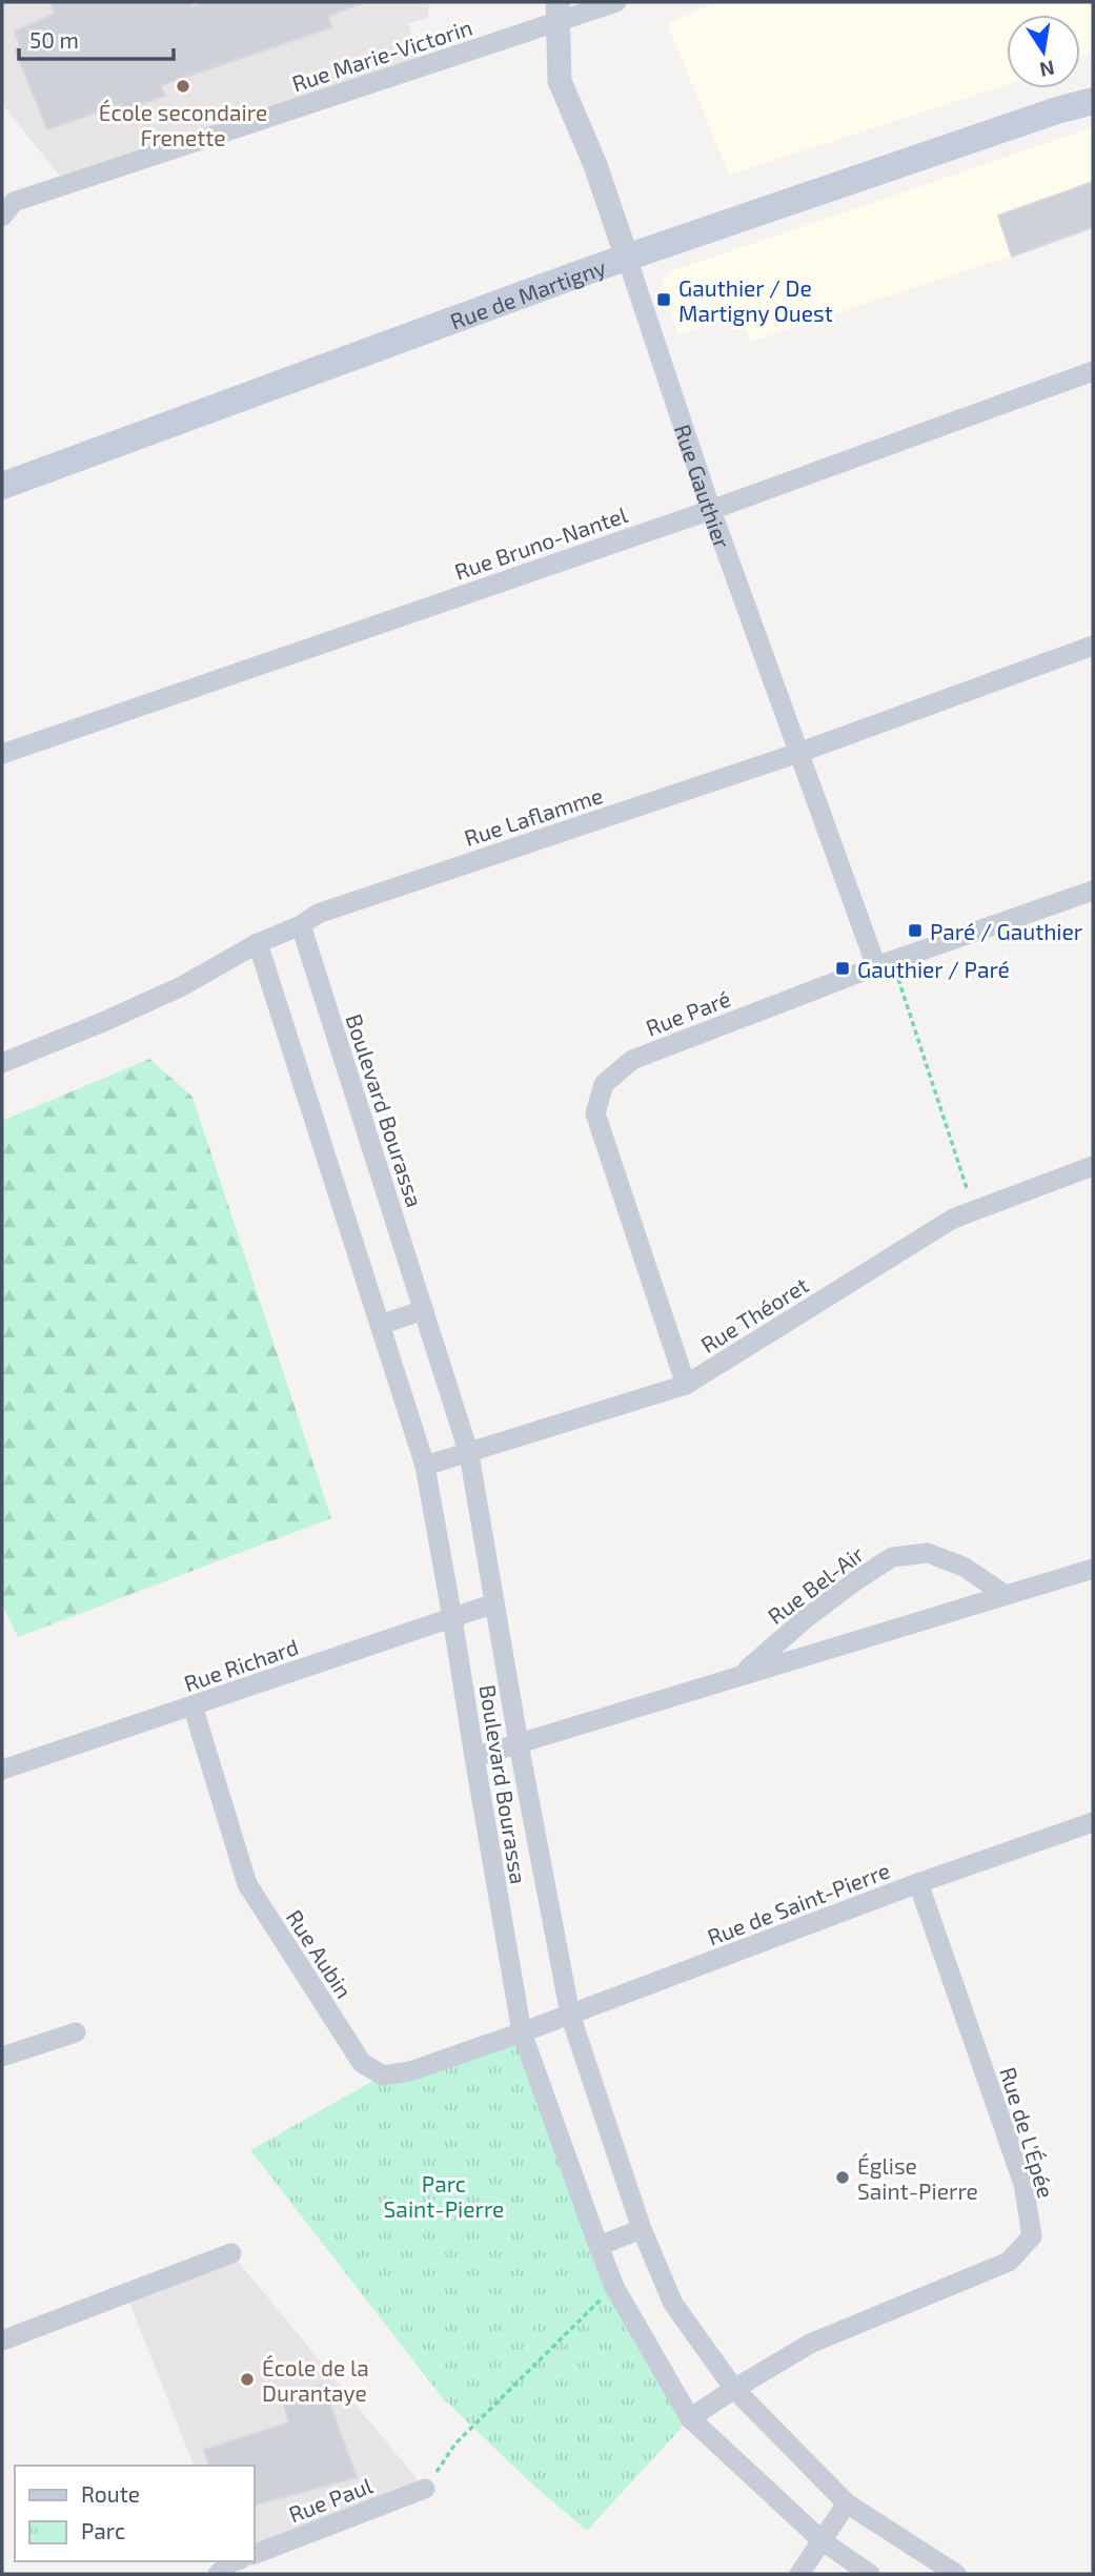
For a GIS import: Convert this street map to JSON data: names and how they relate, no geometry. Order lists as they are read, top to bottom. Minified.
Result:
{"streets":{"main road":["Rue de Martigny"],"street":["Rue Marie-Victorin","Rue Gauthier","Rue Bruno-Nantel","Rue Laflamme","Rue Paré","Boulevard Bourassa","Rue Théoret","Rue Bel-Air","Rue Richard","Rue de Saint-Pierre","Rue Aubin","Rue de L'Épée","Rue Paul"]},"crossings":[["Rue Marie-Victorin","Rue Gauthier"],["Rue de Martigny","Rue Gauthier"],["Rue Gauthier","Rue Bruno-Nantel"],["Rue Gauthier","Rue Laflamme"],["Rue Gauthier","Rue Paré"],["Rue Laflamme","Boulevard Bourassa"],["Rue Paré","Rue Théoret"],["Boulevard Bourassa","Rue Théoret"],["Boulevard Bourassa","Rue Bel-Air"],["Boulevard Bourassa","Rue Richard"],["Boulevard Bourassa","Rue de Saint-Pierre"],["Boulevard Bourassa","Rue Aubin"],["Boulevard Bourassa","Rue de L'Épée"],["Rue Richard","Rue Aubin"],["Rue de Saint-Pierre","Rue Aubin"],["Rue de Saint-Pierre","Rue de L'Épée"]],"parks":["Parc Saint-Pierre"],"places":{"other":["École secondaire Frenette","Église Saint-Pierre","École de la Durantaye"],"transit":["Gauthier / De Martigny Ouest","Paré / Gauthier","Gauthier / Paré"]},"legend":["Route","Parc"],"scale_bar":"50 m","north":"bottom"}
